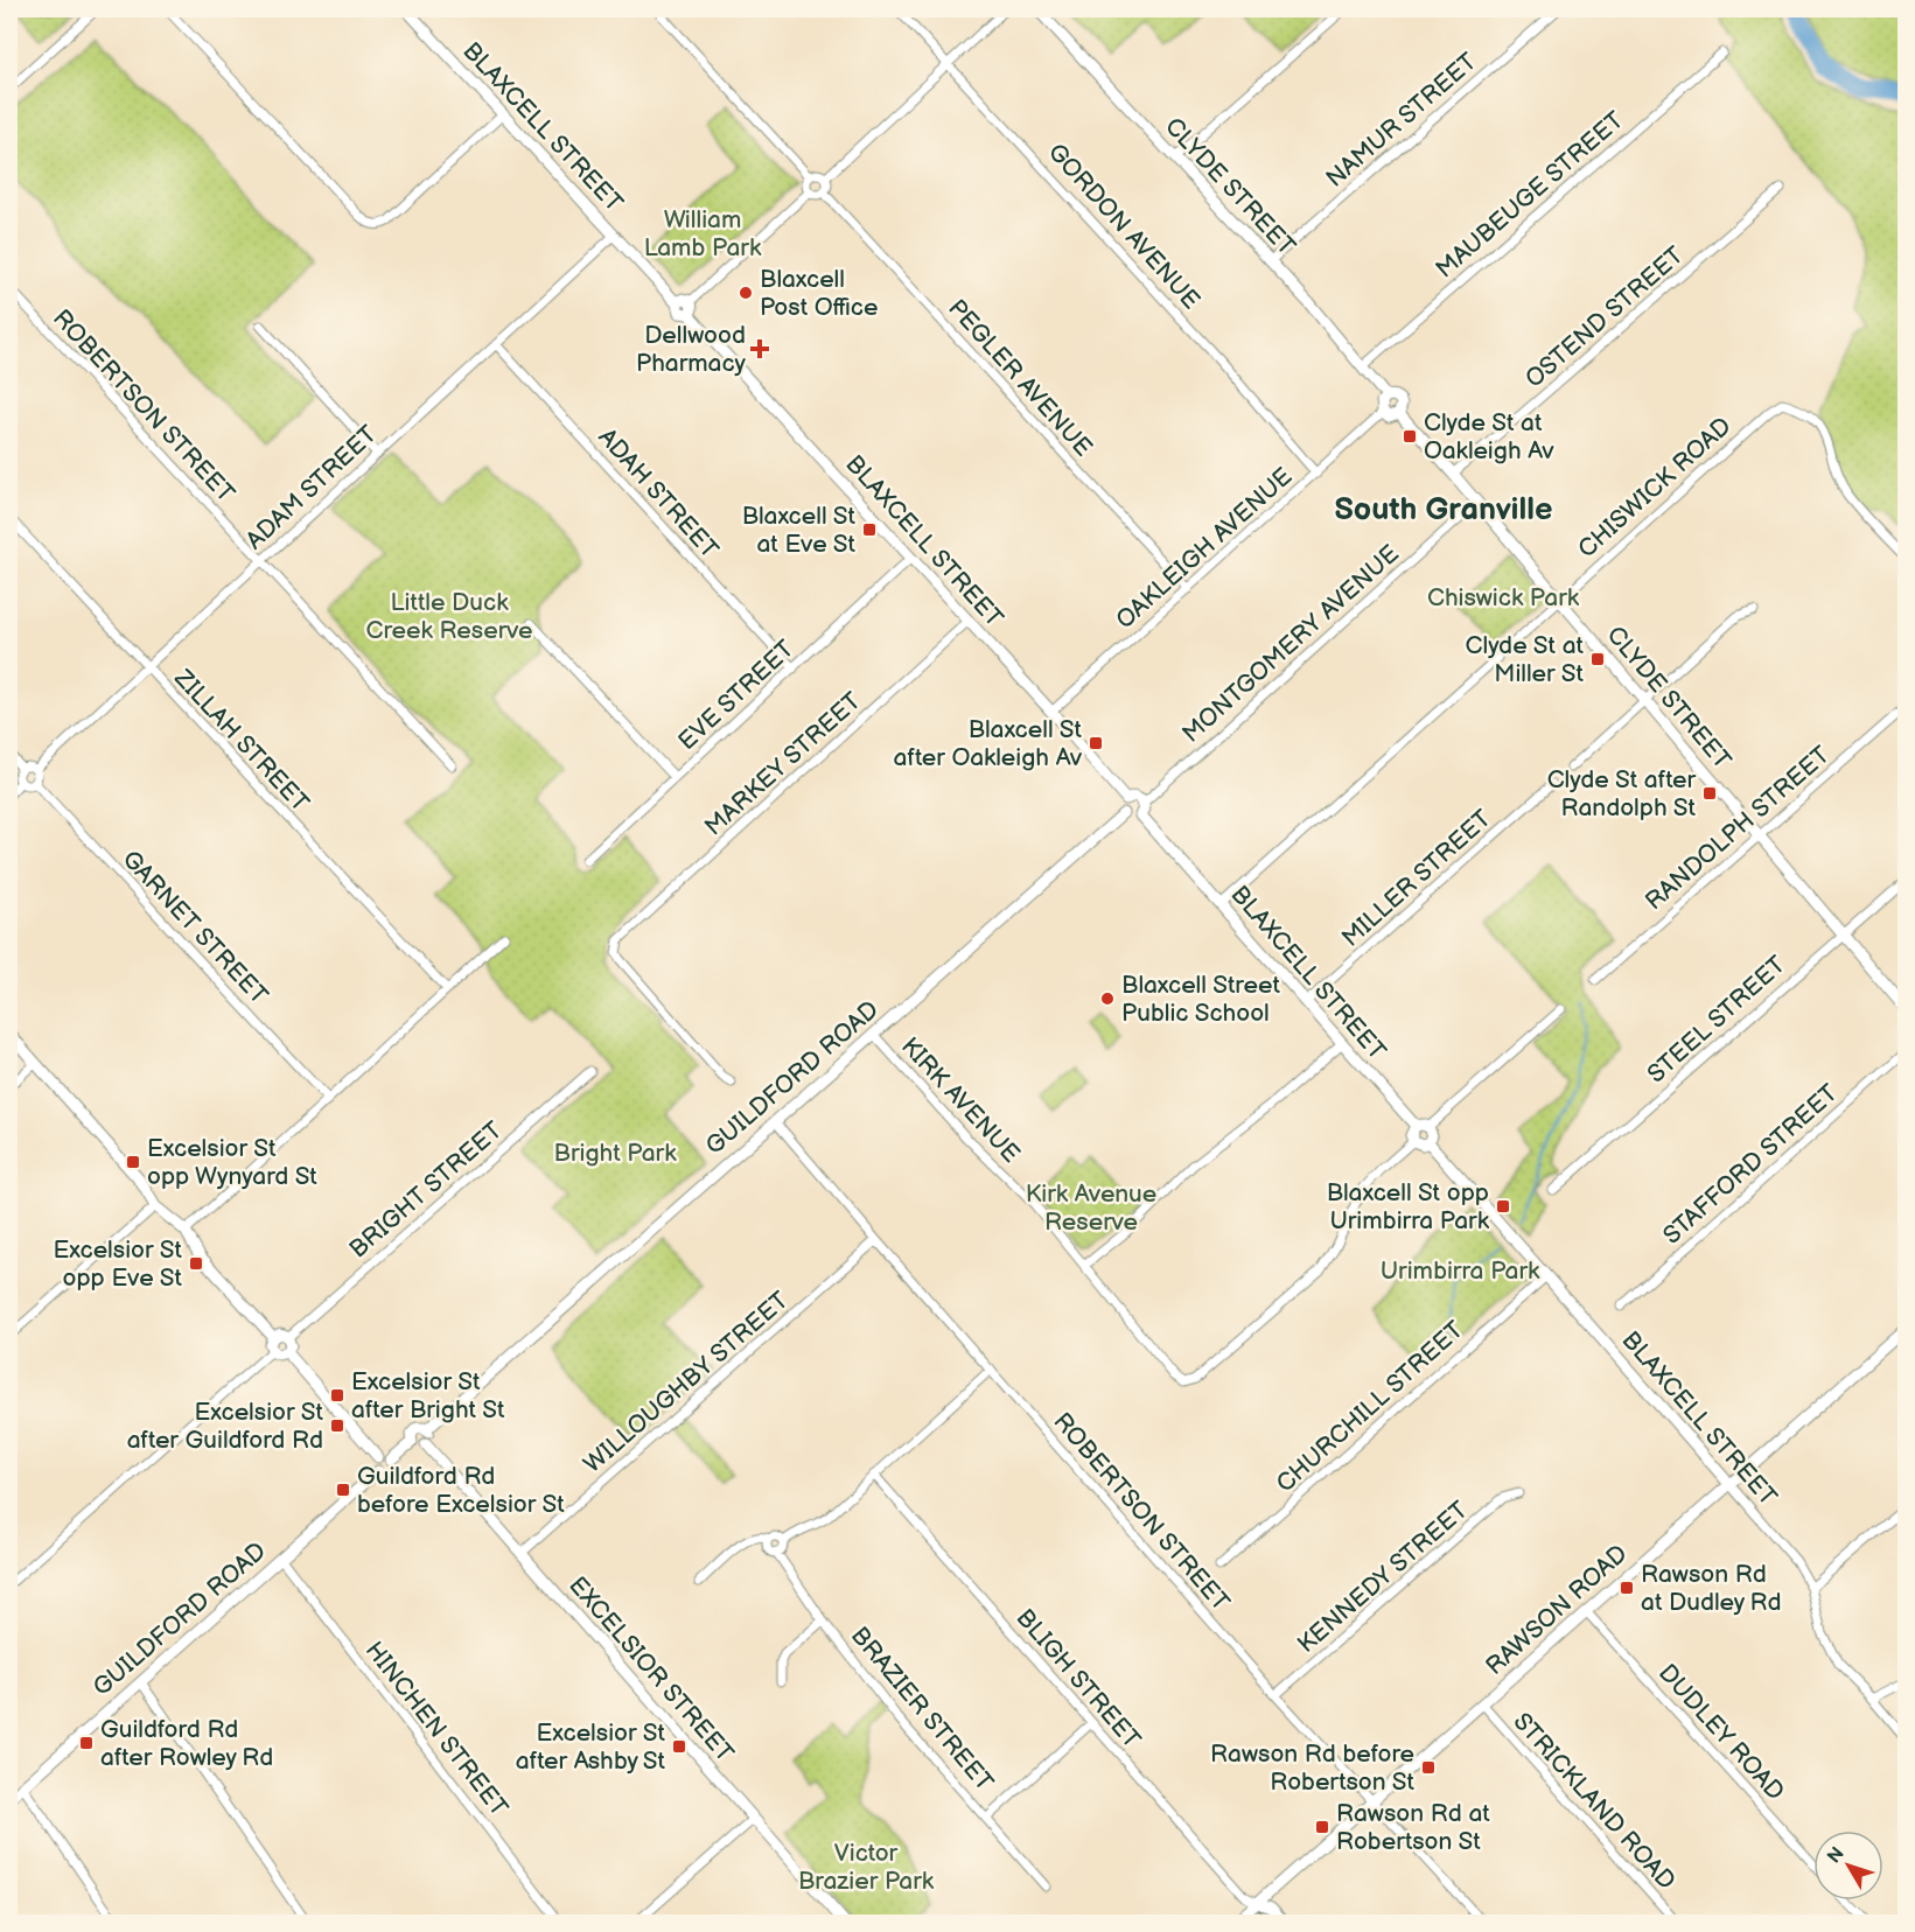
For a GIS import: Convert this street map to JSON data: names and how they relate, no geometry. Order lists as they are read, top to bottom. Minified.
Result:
{"streets":{"street":["NAMUR STREET","BLAXCELL STREET","CLYDE STREET","MAUBEUGE STREET","GORDON AVENUE","OSTEND STREET","PEGLER AVENUE","ROBERTSON STREET","ADAM STREET","CHISWICK ROAD","ADAH STREET","OAKLEIGH AVENUE","MONTGOMERY AVENUE","EVE STREET","ZILLAH STREET","MARKEY STREET","RANDOLPH STREET","MILLER STREET","GARNET STREET","STEEL STREET","GUILDFORD ROAD","KIRK AVENUE","STAFFORD STREET","BRIGHT STREET","WILLOUGHBY STREET","CHURCHILL STREET","KENNEDY STREET","RAWSON ROAD","EXCELSIOR STREET","BLIGH STREET","BRAZIER STREET","HINCHEN STREET","DUDLEY ROAD","STRICKLAND ROAD"]},"crossings":[["NAMUR STREET","CLYDE STREET"],["BLAXCELL STREET","ADAM STREET"],["BLAXCELL STREET","OAKLEIGH AVENUE"],["BLAXCELL STREET","MONTGOMERY AVENUE"],["BLAXCELL STREET","EVE STREET"],["BLAXCELL STREET","MARKEY STREET"],["BLAXCELL STREET","MILLER STREET"],["BLAXCELL STREET","GUILDFORD ROAD"],["BLAXCELL STREET","KIRK AVENUE"],["BLAXCELL STREET","CHURCHILL STREET"],["BLAXCELL STREET","RAWSON ROAD"],["CLYDE STREET","MAUBEUGE STREET"],["CLYDE STREET","OSTEND STREET"],["CLYDE STREET","CHISWICK ROAD"],["CLYDE STREET","OAKLEIGH AVENUE"],["CLYDE STREET","RANDOLPH STREET"],["CLYDE STREET","STEEL STREET"],["GORDON AVENUE","OAKLEIGH AVENUE"],["PEGLER AVENUE","OAKLEIGH AVENUE"],["ROBERTSON STREET","ADAM STREET"],["ROBERTSON STREET","GUILDFORD ROAD"],["ROBERTSON STREET","WILLOUGHBY STREET"],["ROBERTSON STREET","KENNEDY STREET"],["ROBERTSON STREET","RAWSON ROAD"],["ADAM STREET","ADAH STREET"],["ADAM STREET","ZILLAH STREET"],["ADAM STREET","GARNET STREET"],["ADAH STREET","EVE STREET"],["MONTGOMERY AVENUE","GUILDFORD ROAD"],["GUILDFORD ROAD","KIRK AVENUE"],["GUILDFORD ROAD","EXCELSIOR STREET"],["GUILDFORD ROAD","HINCHEN STREET"],["WILLOUGHBY STREET","EXCELSIOR STREET"],["RAWSON ROAD","BLIGH STREET"],["RAWSON ROAD","DUDLEY ROAD"],["RAWSON ROAD","STRICKLAND ROAD"]],"districts":["South Granville"],"parks":["William Lamb Park","Chiswick Park","Little Duck Creek Reserve","Bright Park","Kirk Avenue Reserve","Urimbirra Park","Victor Brazier Park"],"places":{"other":["Blaxcell Post Office","Blaxcell Street Public School"],"health":["Dellwood Pharmacy"],"transit":["Clyde St at Oakleigh Av","Blaxcell St at Eve St","Clyde St at Miller St","Blaxcell St after Oakleigh Av","Clyde St after Randolph St","Excelsior St opp Wynyard St","Blaxcell St opp Urimbirra Park","Excelsior St opp Eve St","Excelsior St after Bright St","Excelsior St after Guildford Rd","Guildford Rd before Excelsior St","Rawson Rd at Dudley Rd","Guildford Rd after Rowley Rd","Excelsior St after Ashby St","Rawson Rd before Robertson St","Rawson Rd at Robertson St"]},"north":"top left"}
